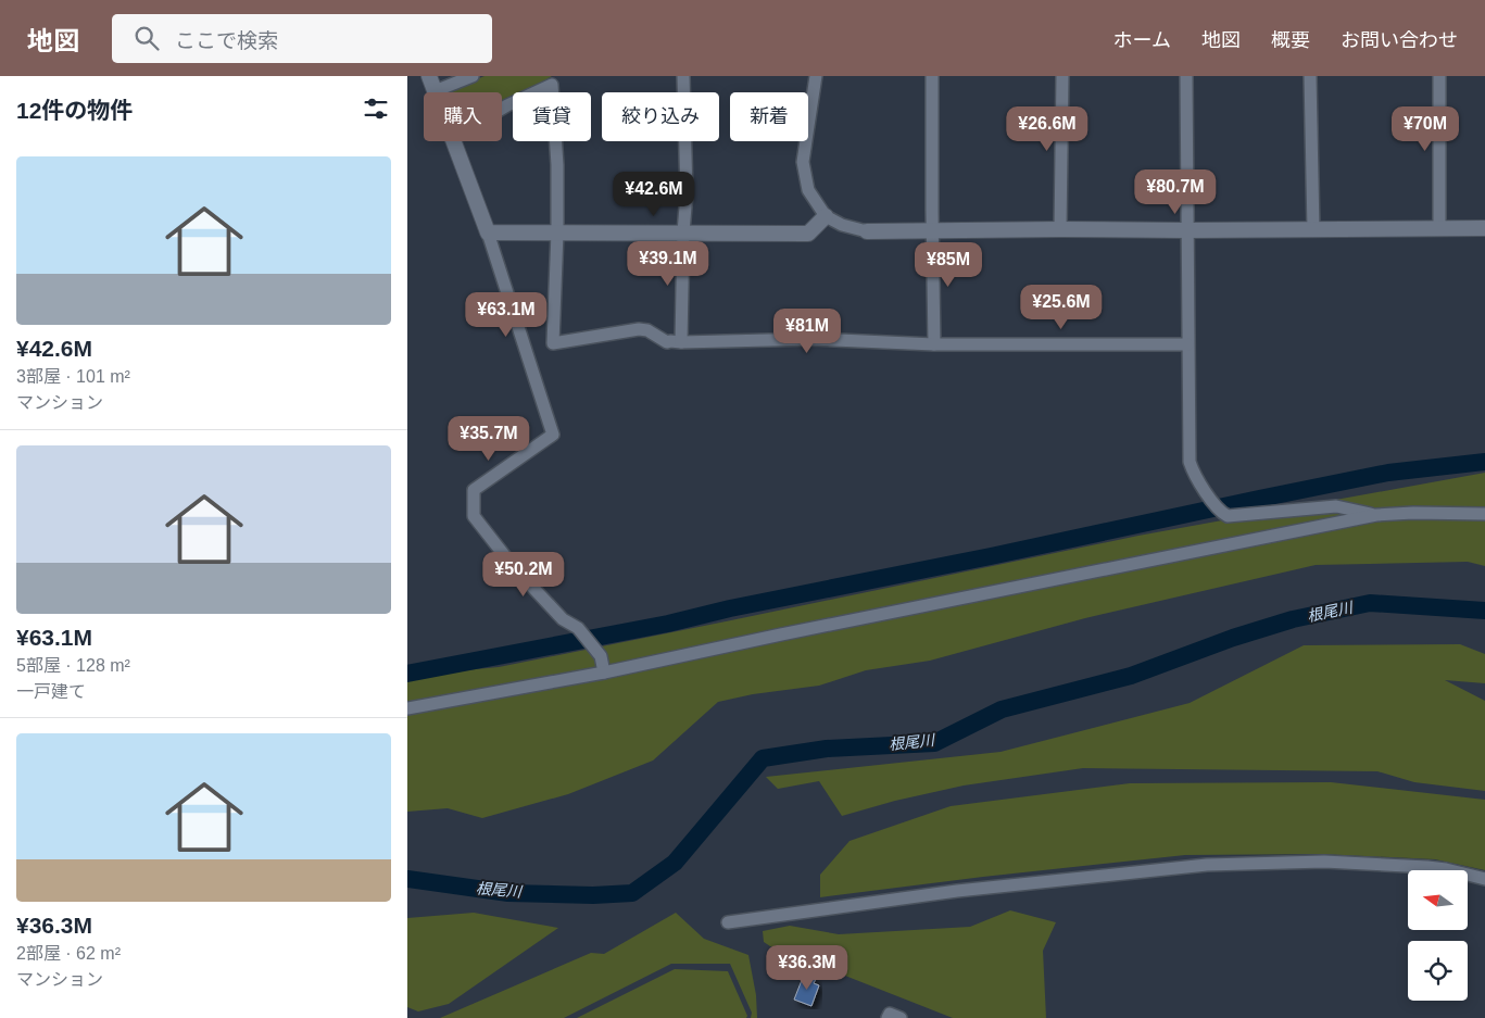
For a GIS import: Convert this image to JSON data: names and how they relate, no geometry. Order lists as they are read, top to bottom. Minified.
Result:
{"water":["根尾川"],"north":"left","page":{"header":"地図","search":"ここで検索","nav":["ホーム","地図","概要","お問い合わせ"],"heading":"12件の物件","chip":["購入","賃貸","絞り込み","新着"],"price":["¥26.6M","¥70M","¥80.7M","¥42.6M","¥39.1M","¥85M","¥25.6M","¥63.1M","¥81M","¥35.7M","¥50.2M","¥36.3M"],"list":[{"name":"¥42.6M","note":"3部屋 · 101 m² · マンション"},{"name":"¥63.1M","note":"5部屋 · 128 m² · 一戸建て"},{"name":"¥36.3M","note":"2部屋 · 62 m² · マンション"}]}}
